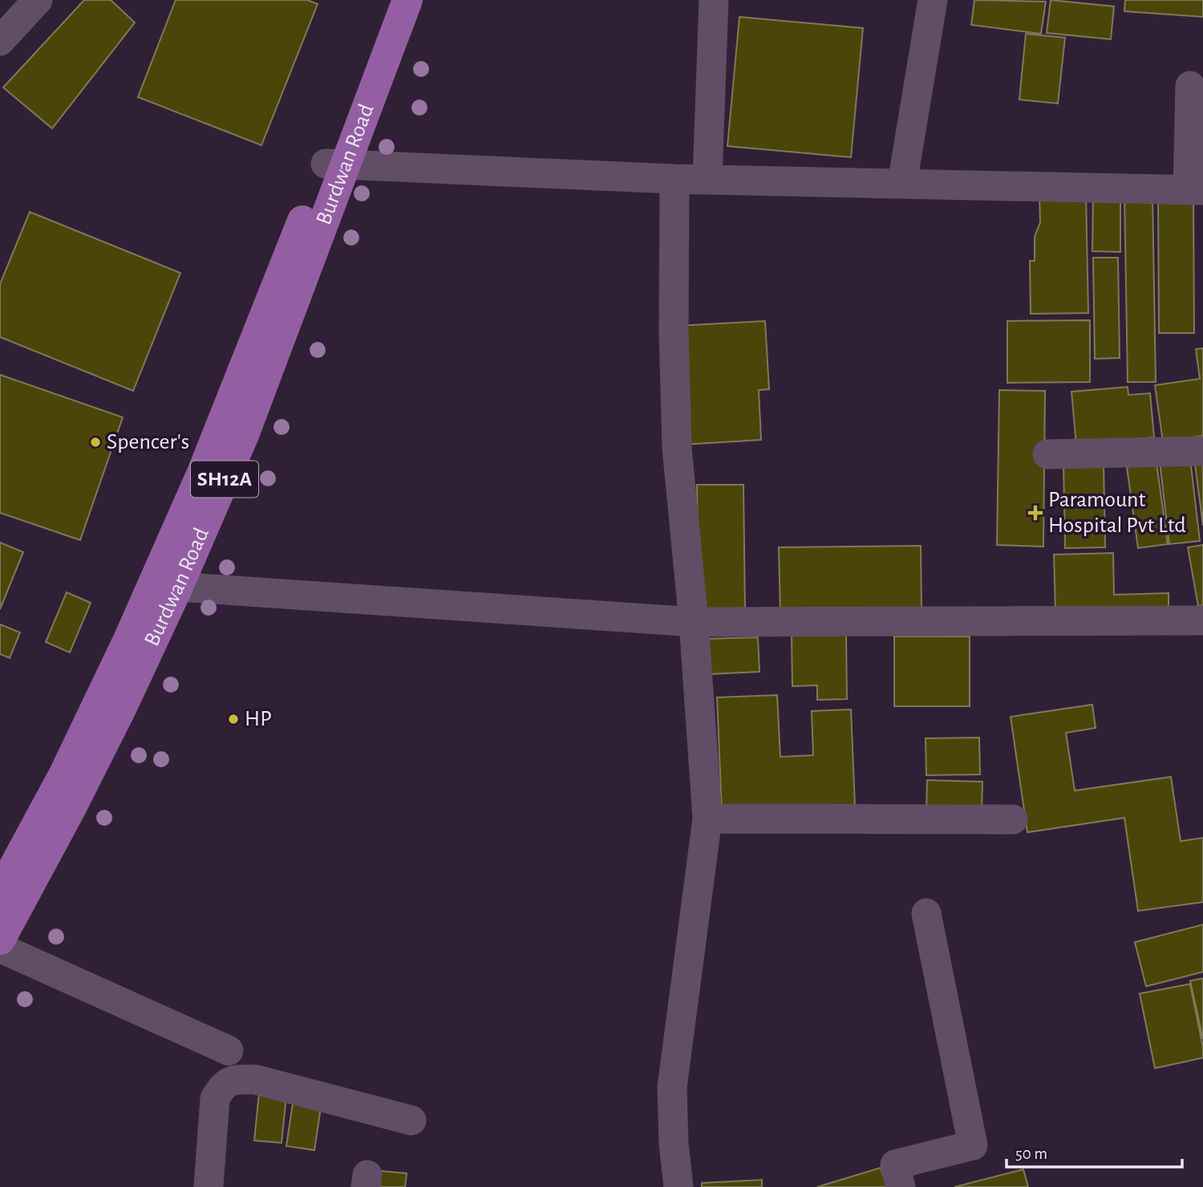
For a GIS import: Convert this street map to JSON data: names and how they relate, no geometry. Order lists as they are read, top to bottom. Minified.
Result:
{"streets":{"main road":["Burdwan Road","SH12A"]},"places":{"other":["Spencer's","HP"],"health":["Paramount Hospital Pvt Ltd"]},"scale_bar":"50 m"}
